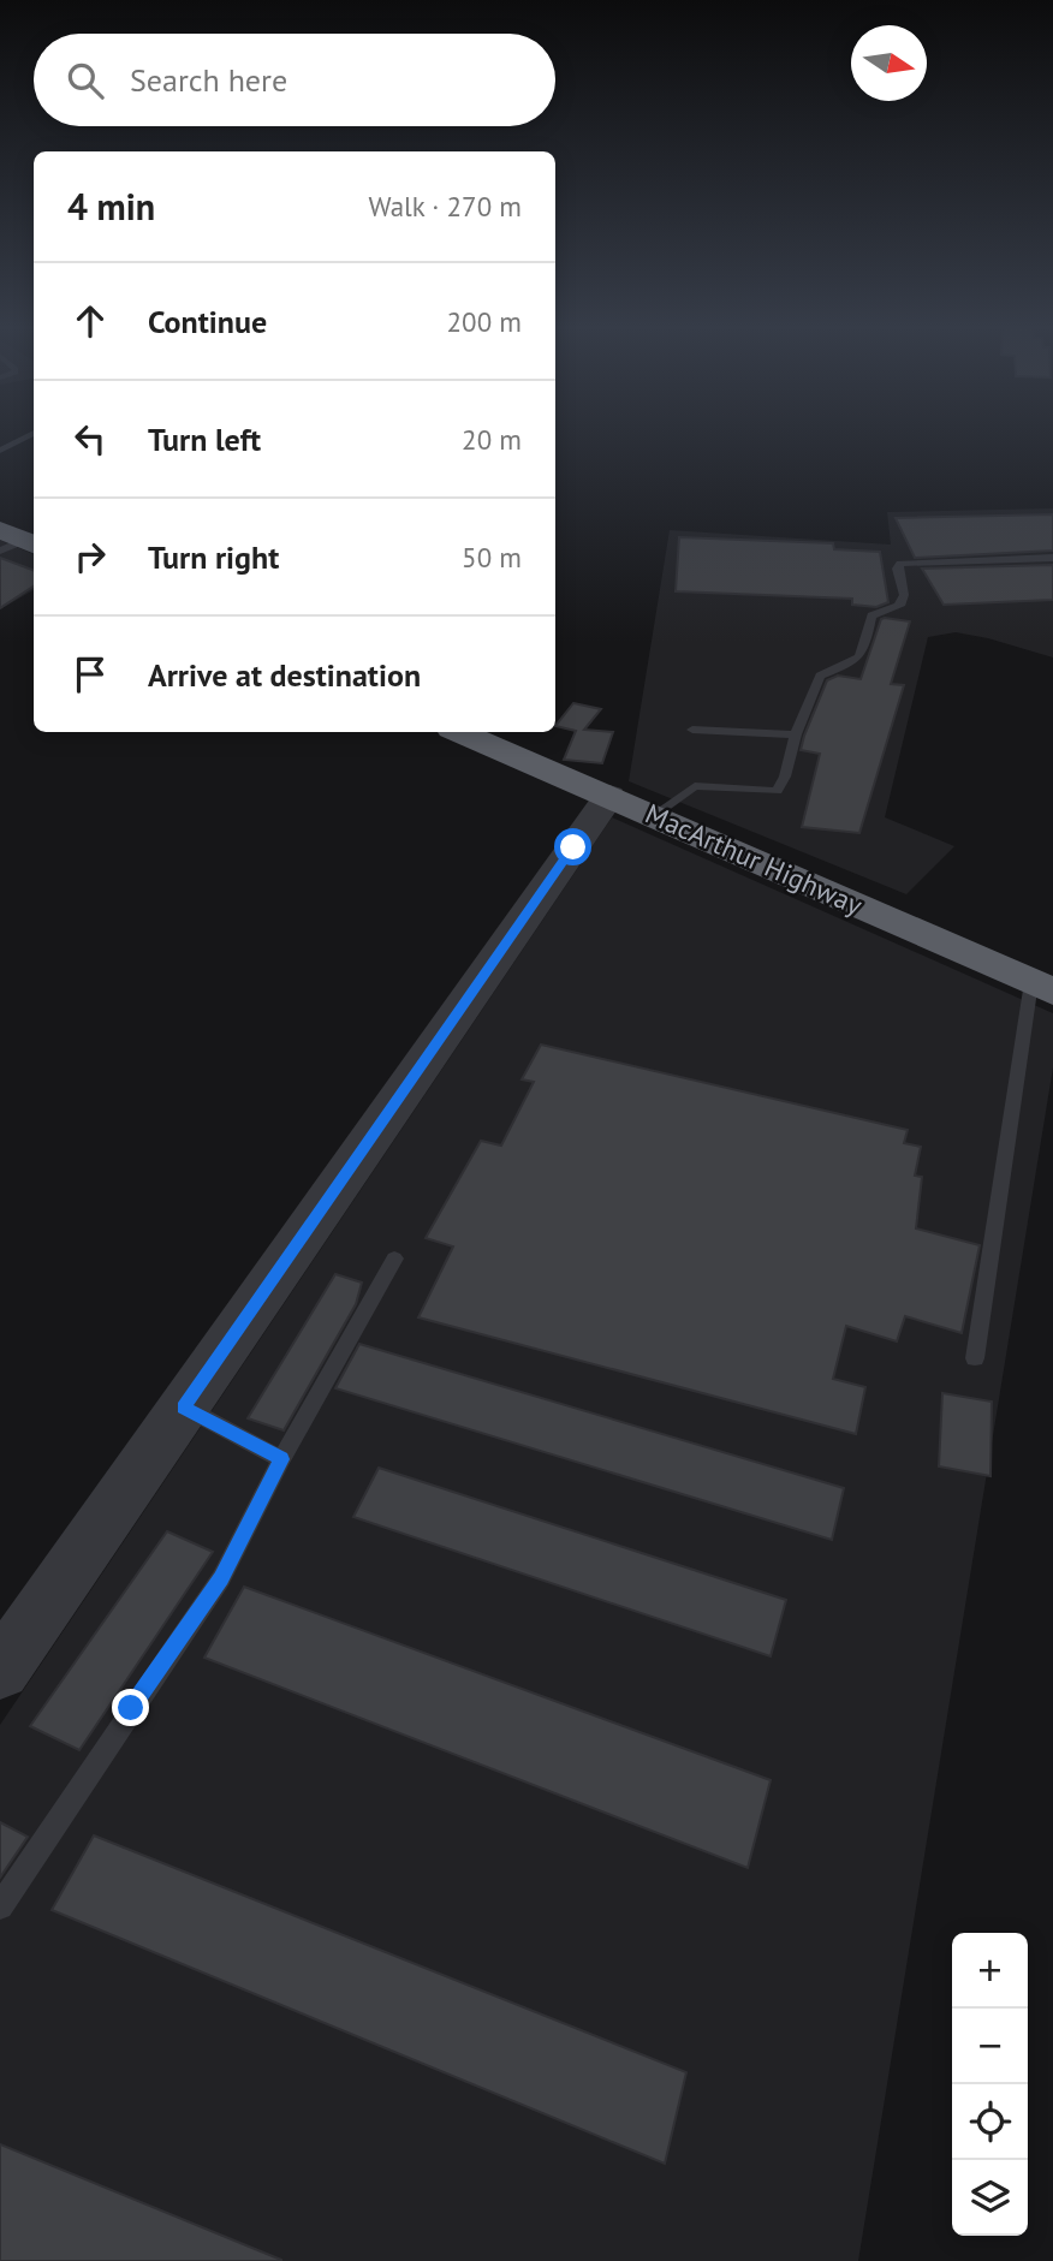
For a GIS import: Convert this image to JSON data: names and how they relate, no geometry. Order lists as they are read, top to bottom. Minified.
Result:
{"streets":{"highway":["MacArthur Highway"]},"north":"right","page":{"search":"Search here","heading":["4 min","Walk · 270 m"],"list":[["Continue","200 m"],["Turn left","20 m"],["Turn right","50 m"],"Arrive at destination"],"map_buttons":["+","−"]}}
